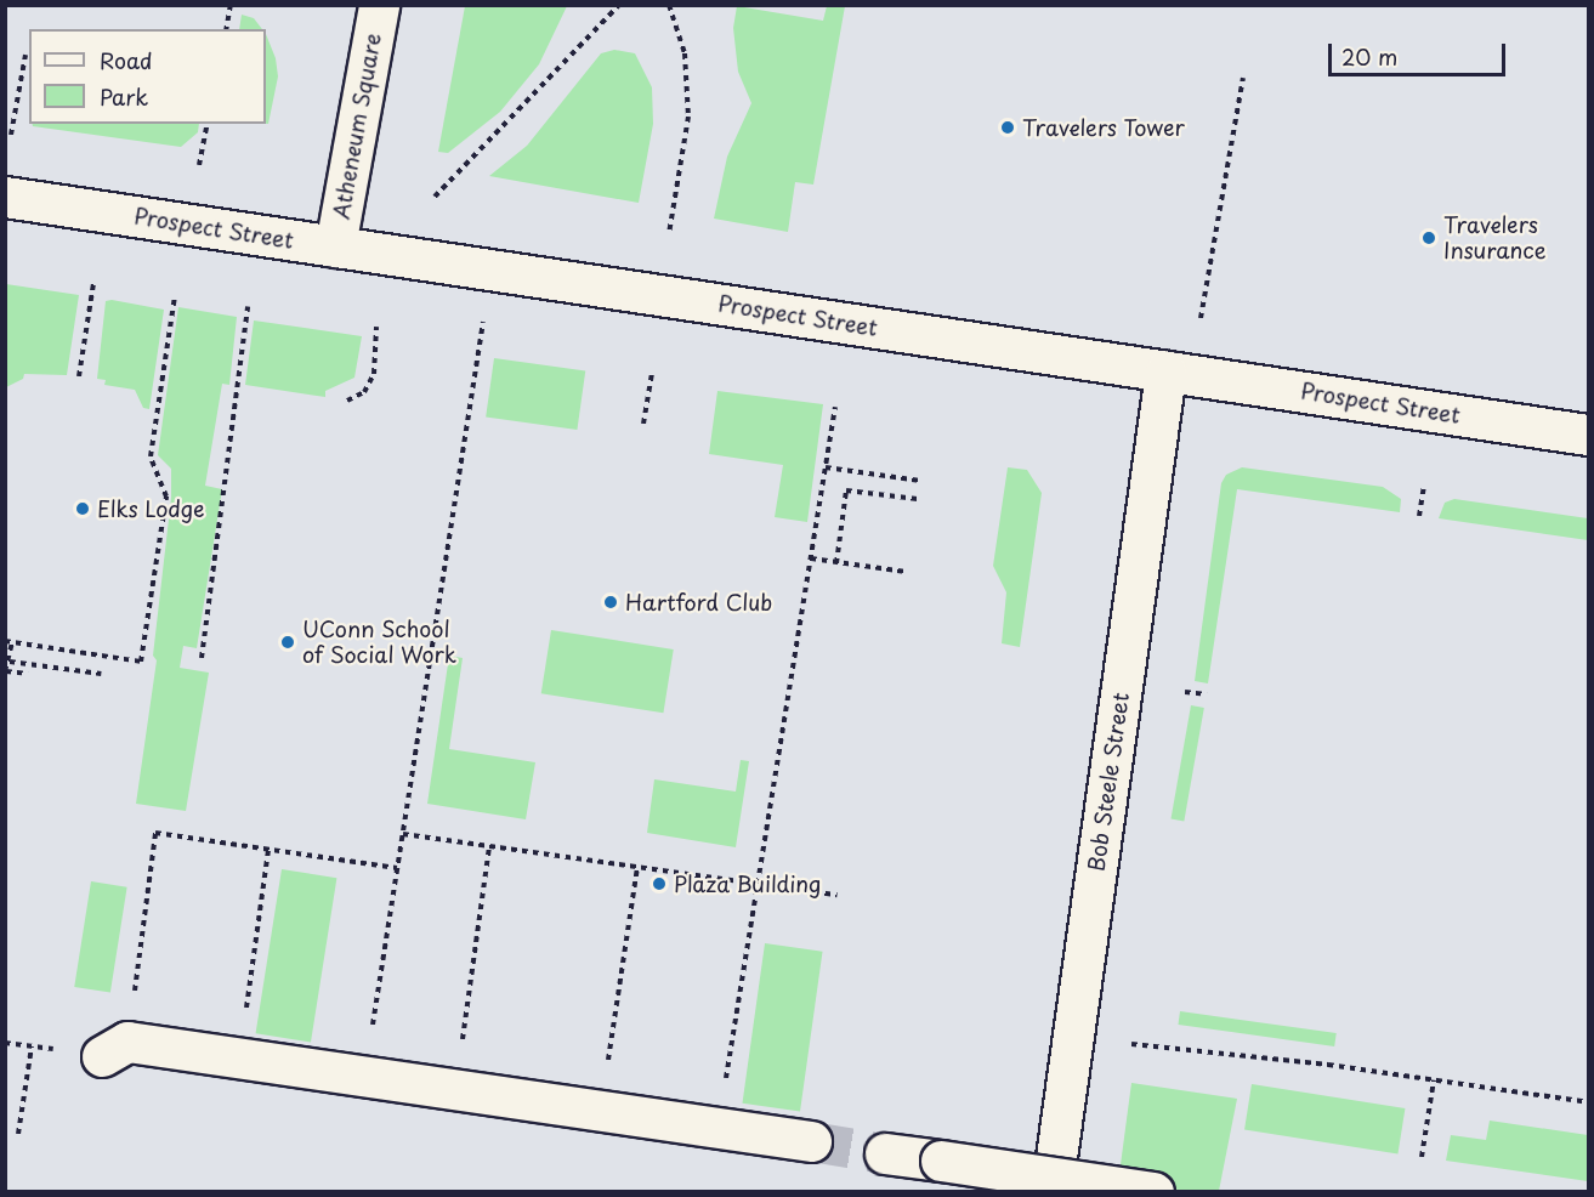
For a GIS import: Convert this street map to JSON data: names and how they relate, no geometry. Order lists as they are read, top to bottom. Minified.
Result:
{"streets":{"street":["Atheneum Square","Prospect Street","Bob Steele Street"]},"crossings":[["Atheneum Square","Prospect Street"],["Prospect Street","Bob Steele Street"]],"places":["Travelers Tower","Travelers Insurance","Elks Lodge","Hartford Club","UConn School of Social Work","Plaza Building"],"legend":["Road","Park"],"scale_bar":"20 m"}
